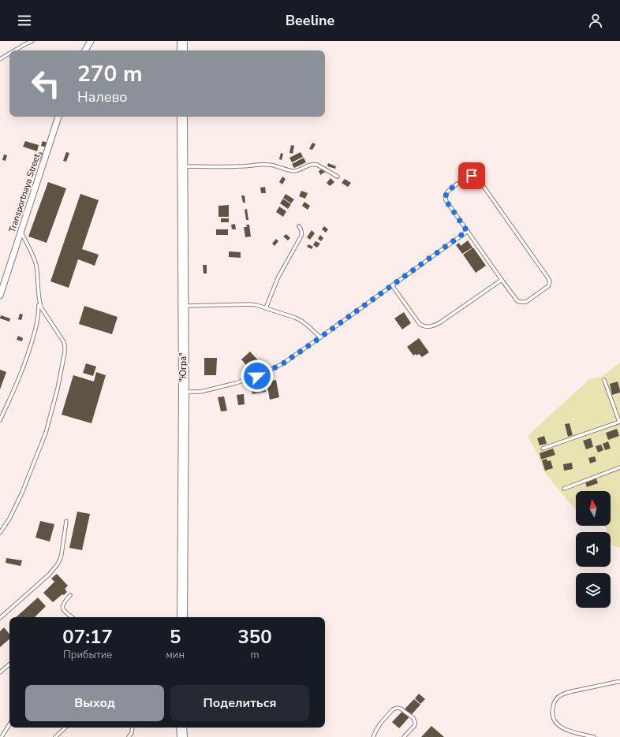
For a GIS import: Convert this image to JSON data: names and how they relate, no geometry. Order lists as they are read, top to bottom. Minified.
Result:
{"streets":{"highway":["\"Югра\""],"street":["Transportnaya Street"]},"north":"top","page":{"header":"Beeline","turn":["270 m","Налево"],"eta":["07:17","Прибытие","5","мин","350","m"],"buttons":["Выход","Поделиться"]}}
